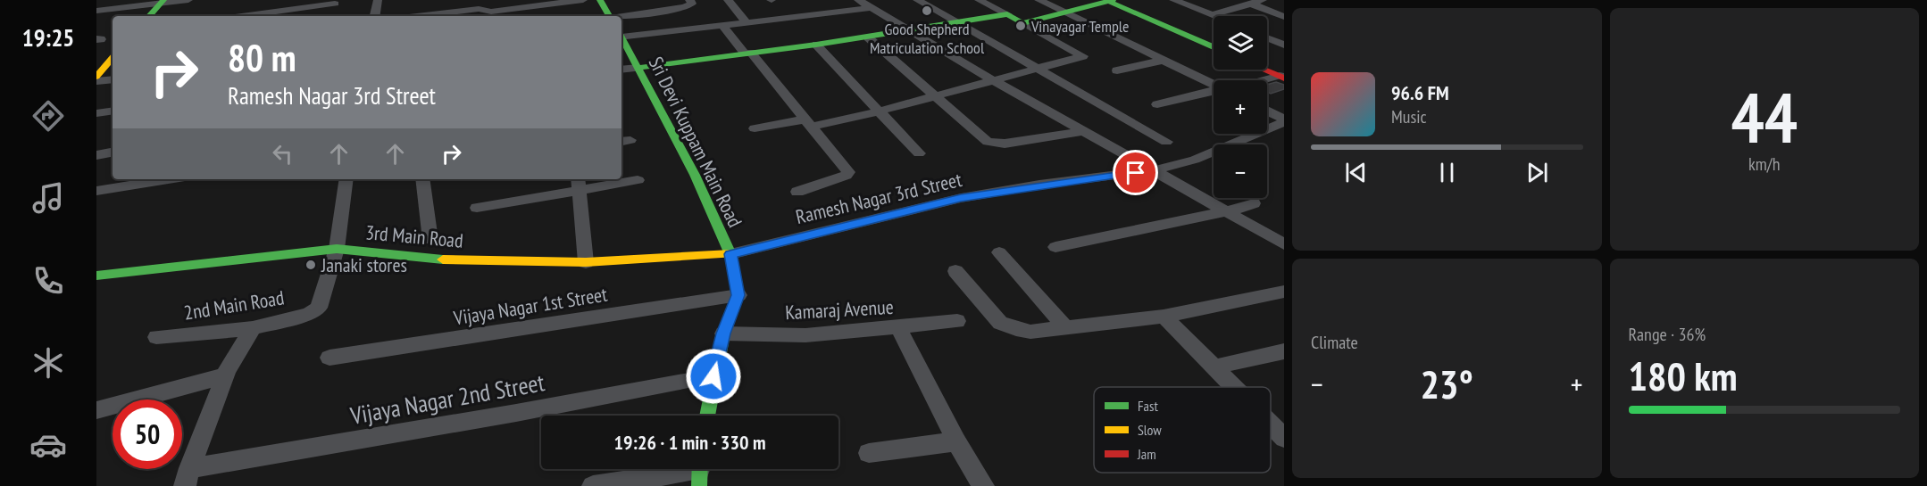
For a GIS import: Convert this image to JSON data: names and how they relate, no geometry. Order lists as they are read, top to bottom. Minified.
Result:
{"streets":{"street":["Sri Devi Kuppam Main Road","Ramesh Nagar 3rd Street","3rd Main Road","2nd Main Road","Vijaya Nagar 1st Street","Kamaraj Avenue","Vijaya Nagar 2nd Street"]},"crossings":[["Sri Devi Kuppam Main Road","Ramesh Nagar 3rd Street"],["Sri Devi Kuppam Main Road","3rd Main Road"],["Sri Devi Kuppam Main Road","Vijaya Nagar 1st Street"],["Ramesh Nagar 3rd Street","3rd Main Road"],["3rd Main Road","2nd Main Road"]],"places":["Good Shepherd Matriculation School","Vinayagar Temple","Janaki stores"],"legend":["Fast","Slow","Jam"],"page":{"tabs":"19:25","tile":[["44","km/h"],"Climate",["Range · 36%","180 km"]],"map_buttons":["+","−"],"turn":["80 m","Ramesh Nagar 3rd Street"],"song":["96.6 FM","Music"],"heat":["−","23°","+"],"limit":"50","trip":"19:26 · 1 min · 330 m"}}
